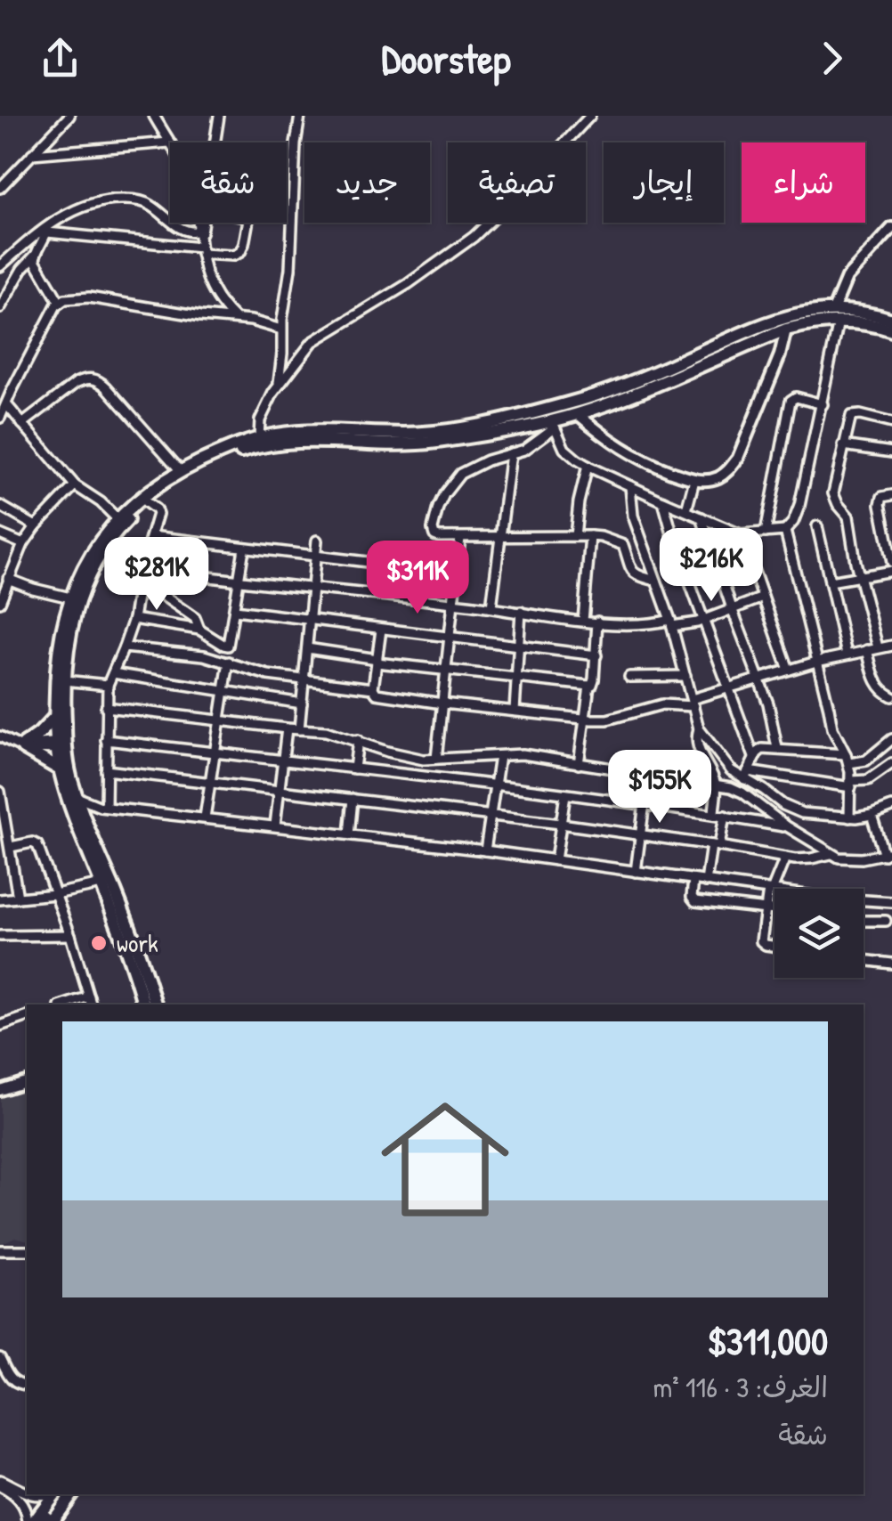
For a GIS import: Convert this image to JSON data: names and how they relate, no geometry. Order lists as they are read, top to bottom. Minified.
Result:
{"places":["work"],"page":{"header":"Doorstep","chip":["شراء","إيجار","تصفية","جديد","شقة"],"price":["$216K","$281K","$311K","$155K"],"list":[{"name":"$311,000","note":"الغرف: 3 · 116 m² · شقة"}]}}
